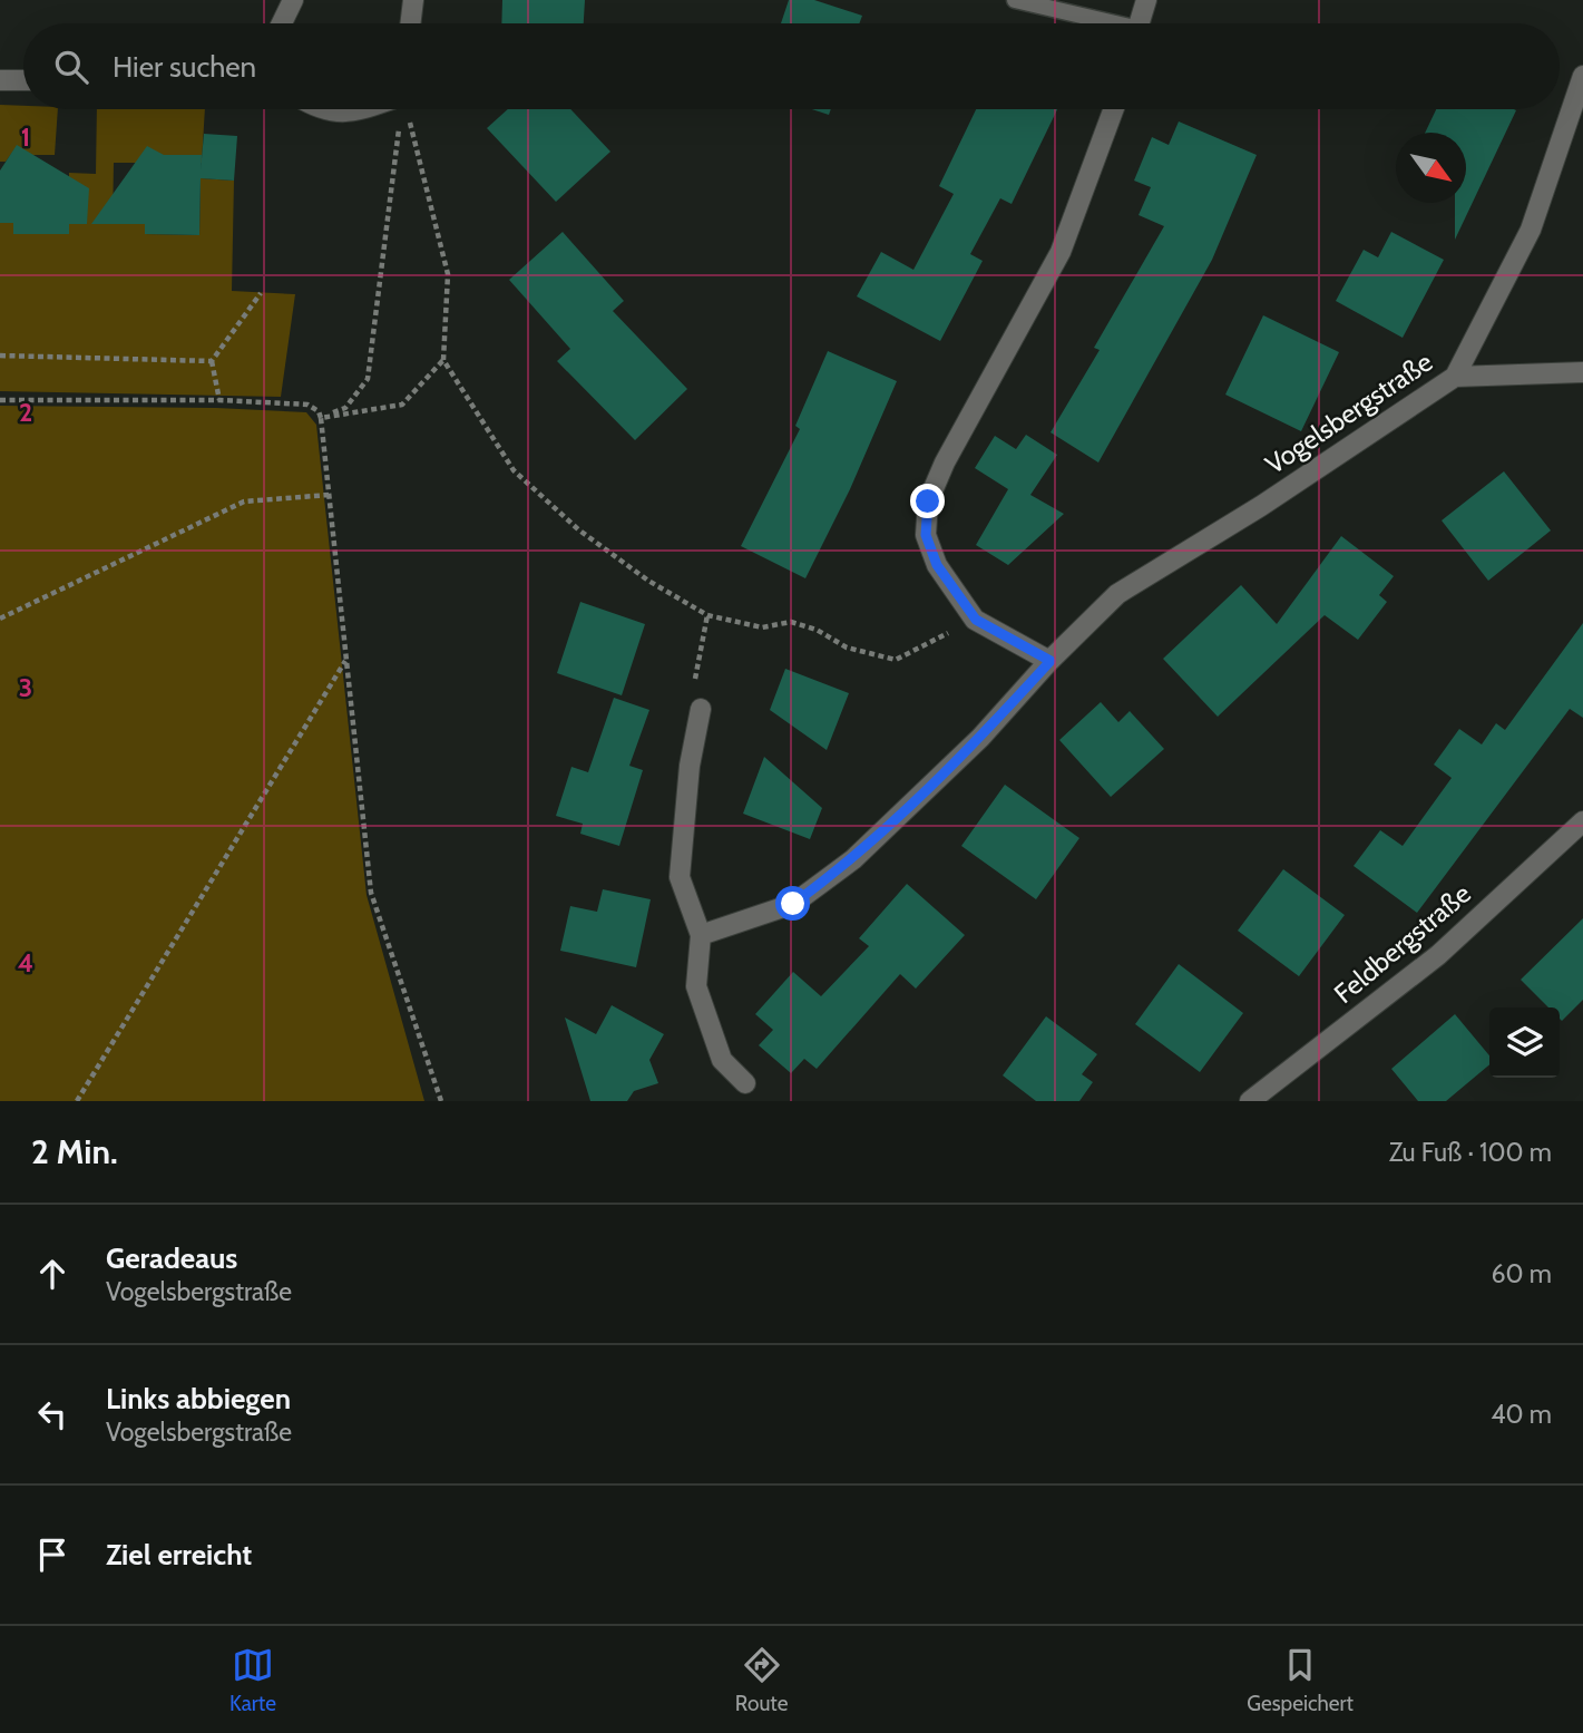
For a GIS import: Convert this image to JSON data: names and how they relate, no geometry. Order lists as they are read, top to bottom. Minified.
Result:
{"streets":{"street":["Vogelsbergstraße","Feldbergstraße"]},"north":"bottom right","page":{"search":"Hier suchen","heading":["2 Min.","Zu Fuß · 100 m"],"list":[["Geradeaus","Vogelsbergstraße","60 m"],["Links abbiegen","Vogelsbergstraße","40 m"],"Ziel erreicht"],"nav":["Karte","Route","Gespeichert"]},"grid":{"rows":["1","2","3","4"]}}
